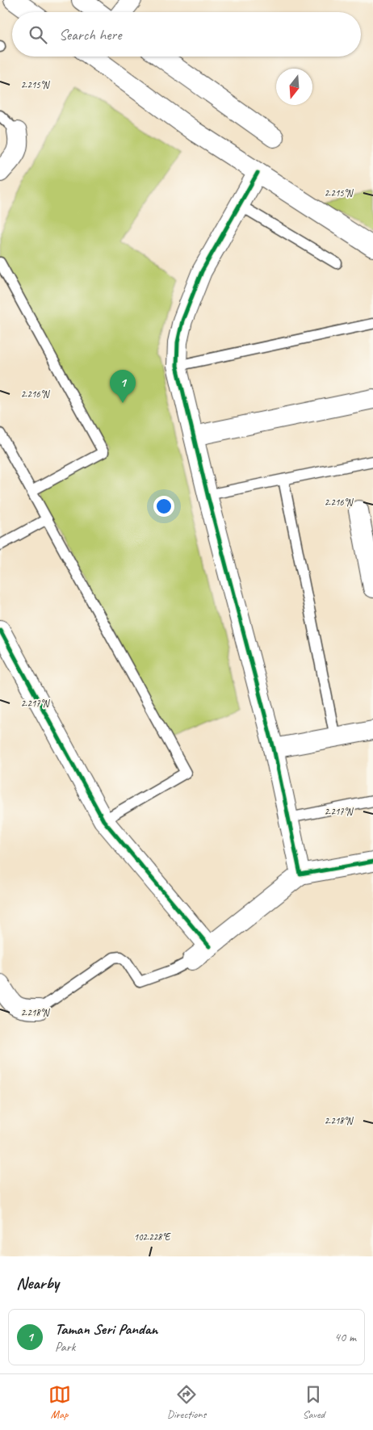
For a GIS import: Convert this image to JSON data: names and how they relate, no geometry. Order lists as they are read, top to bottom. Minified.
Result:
{"north":"bottom","page":{"search":"Search here","pins":"1","heading":"Nearby","list":[{"mark":"1","name":"Taman Seri Pandan","note":"Park","value":"40 m"}],"nav":["Map","Directions","Saved"]},"coordinates":["2.215°N","2.216°N","2.217°N","2.218°N","102.228°E"]}
